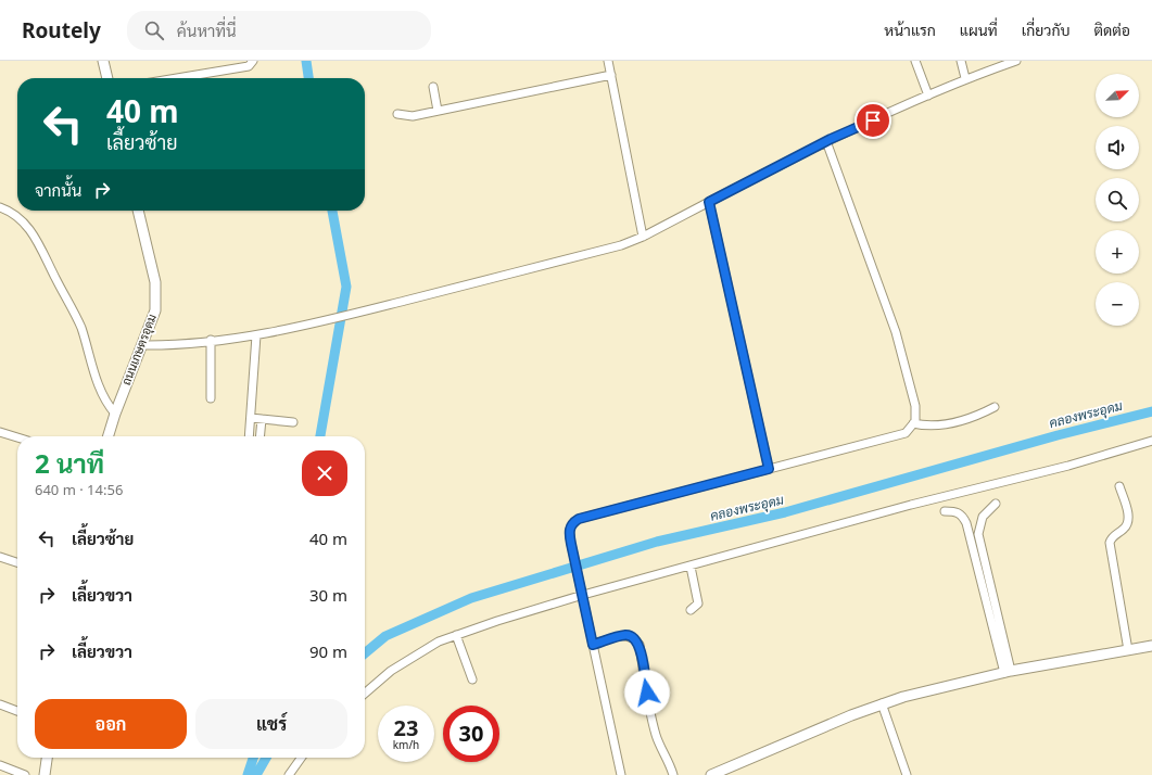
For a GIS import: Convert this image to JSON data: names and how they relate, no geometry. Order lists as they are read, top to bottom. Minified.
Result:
{"streets":{"street":["ถนนเกษตรอุดม"]},"water":["คลองพระอุดม"],"north":"top right","page":{"header":"Routely","search":"ค้นหาที่นี่","nav":["หน้าแรก","แผนที่","เกี่ยวกับ","ติดต่อ"],"map_buttons":["+","−"],"turn":["40 m","เลี้ยวซ้าย"],"then":"จากนั้น","heading":["2 นาที","640 m · 14:56"],"list":[{"name":"เลี้ยวซ้าย","value":"40 m"},{"name":"เลี้ยวขวา","value":"30 m"},{"name":"เลี้ยวขวา","value":"90 m"}],"buttons":["ออก","แชร์"],"speed":"23 km/h","limit":"30"}}
